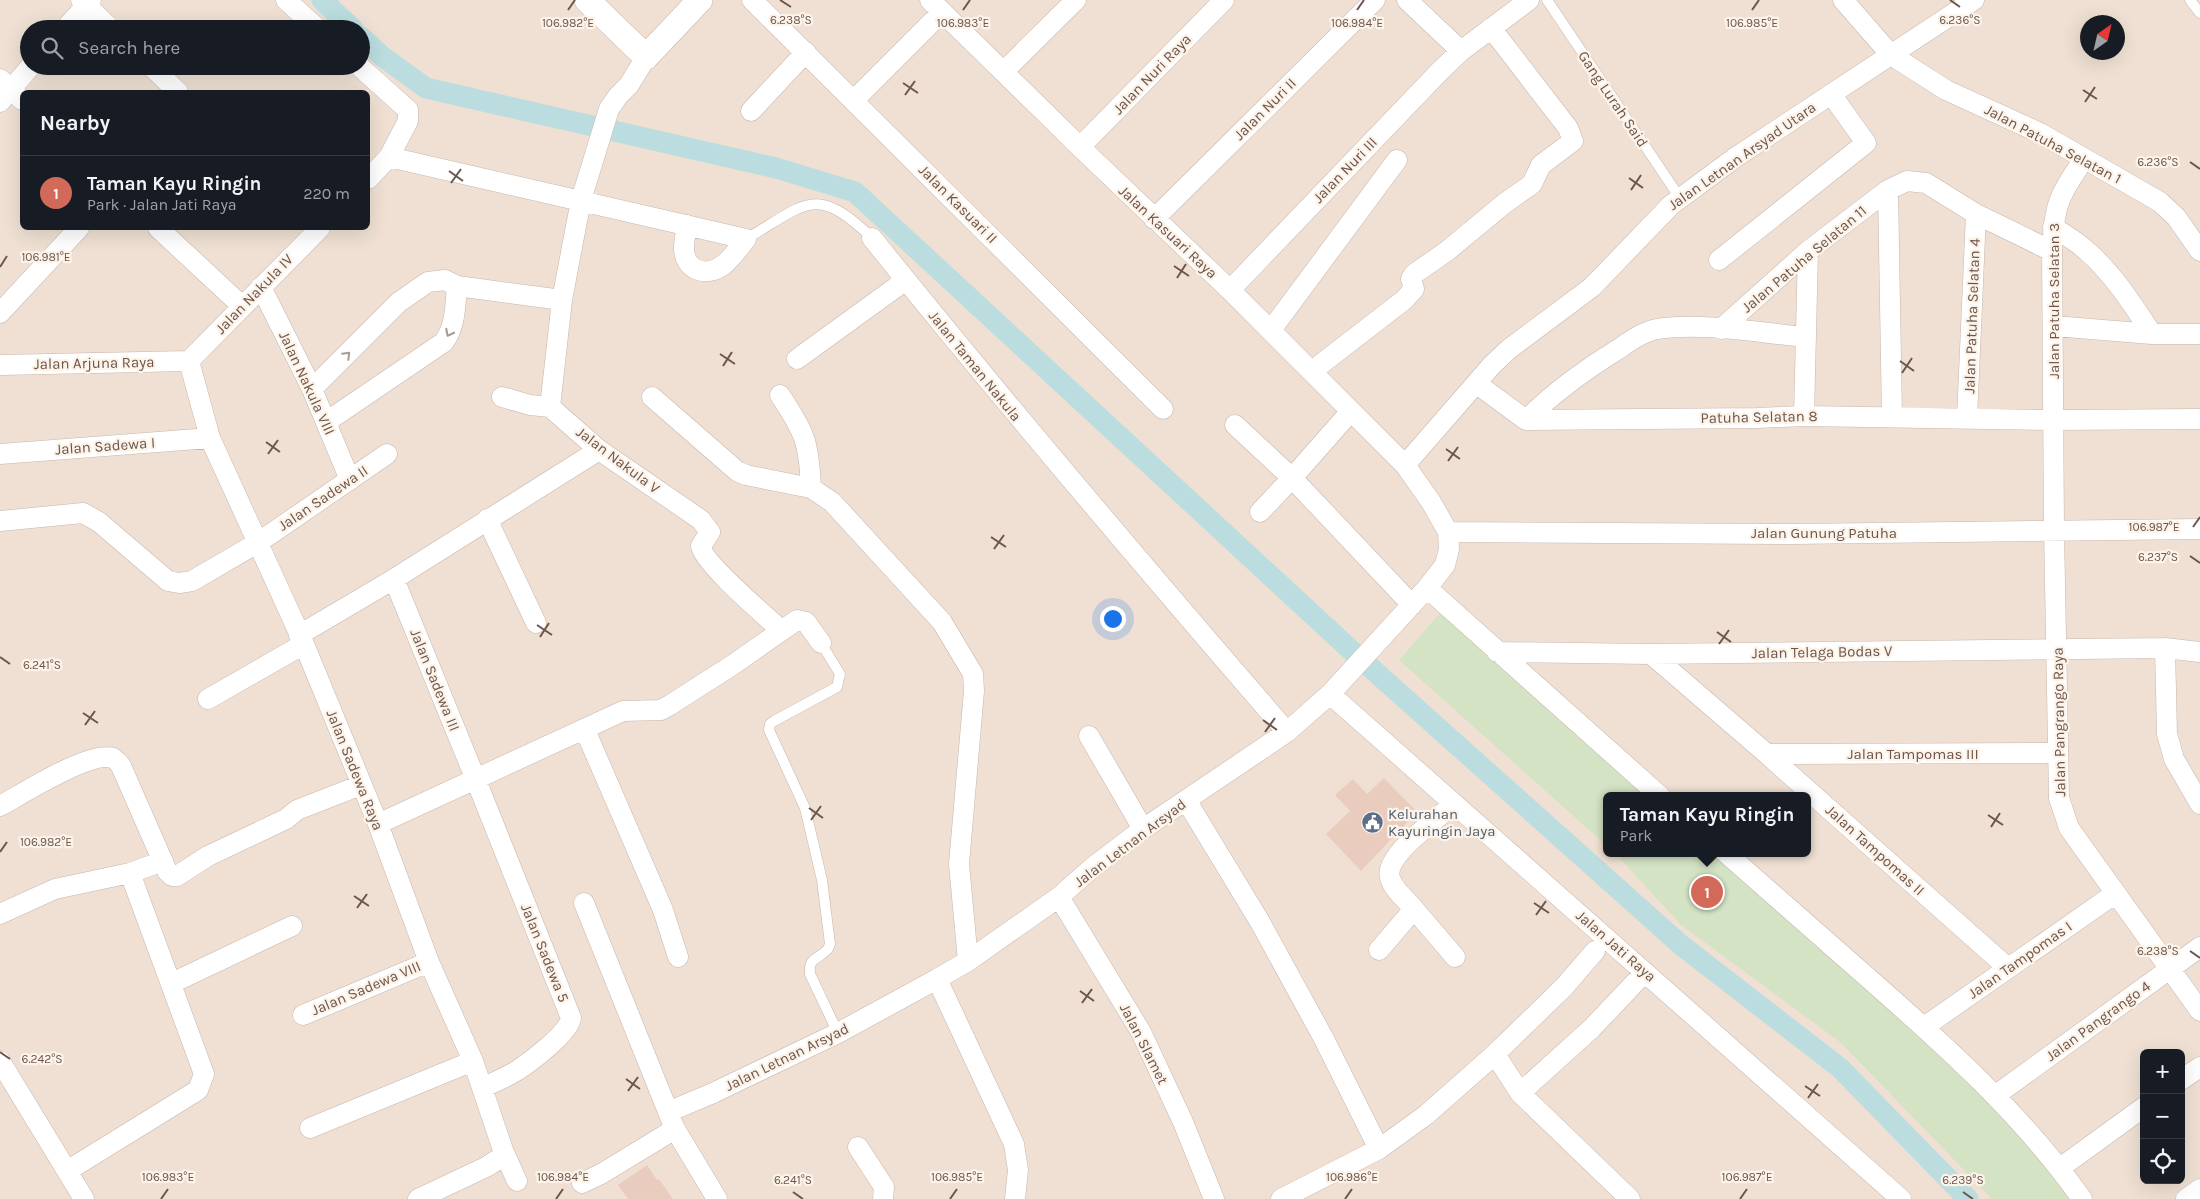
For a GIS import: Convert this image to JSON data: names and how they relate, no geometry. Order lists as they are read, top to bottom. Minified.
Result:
{"streets":{"street":["Jalan Nuri Raya","Jalan Nuri II","Jalan Patuha Selatan 1","Jalan Letnan Arsyad Utara","Jalan Nuri III","Jalan Kasuari II","Jalan Kasuari Raya","Jalan Patuha Selatan 11","Jalan Nakula IV","Jalan Patuha Selatan 3","Jalan Patuha Selatan 4","Jalan Arjuna Raya","Jalan Taman Nakula","Jalan Nakula VIII","Patuha Selatan 8","Jalan Sadewa I","Jalan Nakula V","Jalan Sadewa II","Jalan Gunung Patuha","Jalan Telaga Bodas V","Jalan Sadewa III","Jalan Pangrango Raya","Jalan Tampomas III","Jalan Sadewa Raya","Jalan Letnan Arsyad","Jalan Tampomas II","Jalan Jati Raya","Jalan Sadewa 5","Jalan Tampomas I","Jalan Sadewa VIII","Jalan Pangrango 4","Jalan Slamet"],"lane":["Gang Lurah Said"]},"crossings":[["Jalan Nuri Raya","Jalan Kasuari Raya"],["Gang Lurah Said","Jalan Letnan Arsyad Utara"],["Jalan Nuri II","Jalan Kasuari Raya"],["Jalan Patuha Selatan 1","Jalan Letnan Arsyad Utara"],["Jalan Patuha Selatan 1","Jalan Patuha Selatan 3"],["Jalan Letnan Arsyad Utara","Jalan Kasuari Raya"],["Jalan Nuri III","Jalan Kasuari Raya"],["Jalan Patuha Selatan 11","Jalan Patuha Selatan 3"],["Jalan Patuha Selatan 11","Jalan Patuha Selatan 4"],["Jalan Nakula IV","Jalan Arjuna Raya"],["Jalan Nakula IV","Jalan Nakula VIII"],["Jalan Nakula IV","Jalan Sadewa Raya"],["Jalan Patuha Selatan 3","Patuha Selatan 8"],["Jalan Patuha Selatan 3","Jalan Pangrango Raya"],["Jalan Patuha Selatan 4","Patuha Selatan 8"],["Jalan Arjuna Raya","Jalan Sadewa Raya"],["Jalan Taman Nakula","Jalan Letnan Arsyad"],["Jalan Nakula VIII","Jalan Sadewa II"],["Patuha Selatan 8","Jalan Pangrango Raya"],["Jalan Sadewa I","Jalan Sadewa Raya"],["Jalan Sadewa II","Jalan Sadewa Raya"],["Jalan Gunung Patuha","Jalan Pangrango Raya"],["Jalan Gunung Patuha","Jalan Letnan Arsyad"],["Jalan Telaga Bodas V","Jalan Pangrango Raya"],["Jalan Telaga Bodas V","Jalan Tampomas II"],["Jalan Sadewa III","Jalan Sadewa 5"],["Jalan Pangrango Raya","Jalan Tampomas III"],["Jalan Pangrango Raya","Jalan Tampomas I"],["Jalan Pangrango Raya","Jalan Pangrango 4"],["Jalan Tampomas III","Jalan Tampomas II"],["Jalan Sadewa Raya","Jalan Sadewa 5"],["Jalan Sadewa Raya","Jalan Sadewa VIII"],["Jalan Letnan Arsyad","Jalan Jati Raya"],["Jalan Letnan Arsyad","Jalan Slamet"],["Jalan Tampomas II","Jalan Tampomas I"]],"places":{"public building":["Kelurahan Kayuringin Jaya"]},"north":"top right","page":{"search":"Search here","heading":"Nearby","list":[{"mark":"1","name":"Taman Kayu Ringin","note":"Park · Jalan Jati Raya","value":"220 m"}],"popup":["Taman Kayu Ringin","Park"],"pins":"1","map_buttons":["+","−"]},"coordinates":["6.238°S","6.236°S","106.982°E","106.983°E","106.985°E","106.984°E","106.981°E","106.987°E","6.237°S","6.241°S","6.242°S","106.986°E","6.239°S"]}
